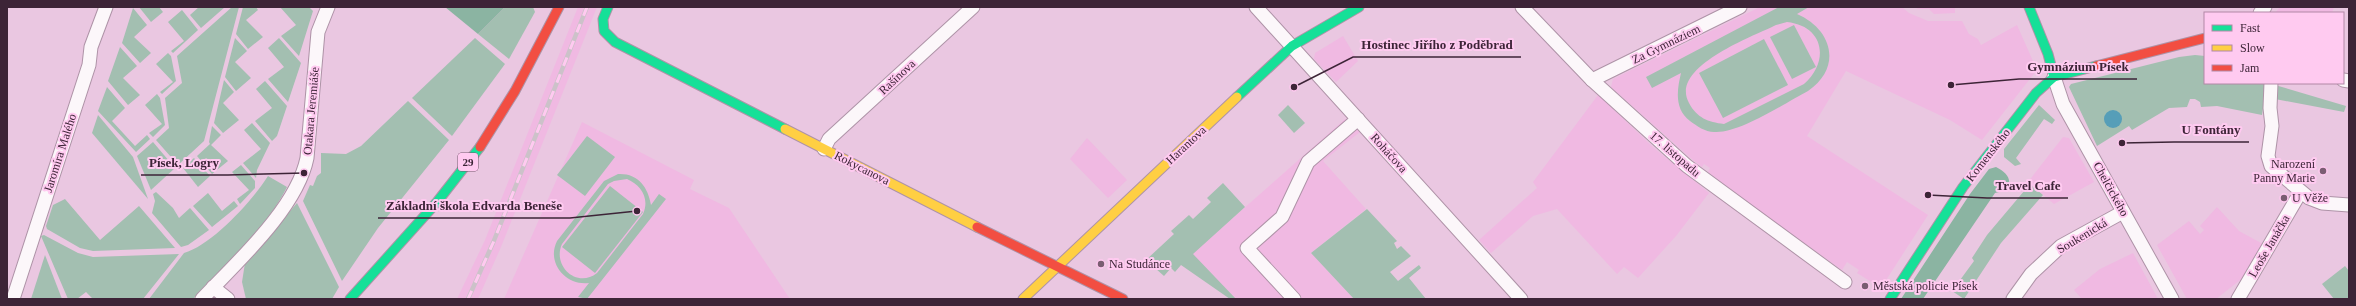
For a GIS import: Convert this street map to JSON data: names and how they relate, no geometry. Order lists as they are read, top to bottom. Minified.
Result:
{"streets":{"street":["Za Gymnáziem","Rašínova","Otakara Jeremiáše","Harantova","Jaromíra Malého","Roháčova","17. listopadu","Komenského","29","Rokycanova","Chelčického","Soukenická","Leoše Janáčka"]},"crossings":[["Za Gymnáziem","17. listopadu"],["Rašínova","Rokycanova"],["Harantova","Roháčova"],["Harantova","Rokycanova"],["Komenského","Chelčického"],["Chelčického","Soukenická"]],"places":["Gymnázium Písek","Hostinec Jiřího z Poděbrad","U Fontány","Narození Panny Marie","Písek, Logry","Travel Cafe","U Věže","Základní škola Edvarda Beneše","Na Studánce","Městská policie Písek"],"legend":["Fast","Slow","Jam"]}
